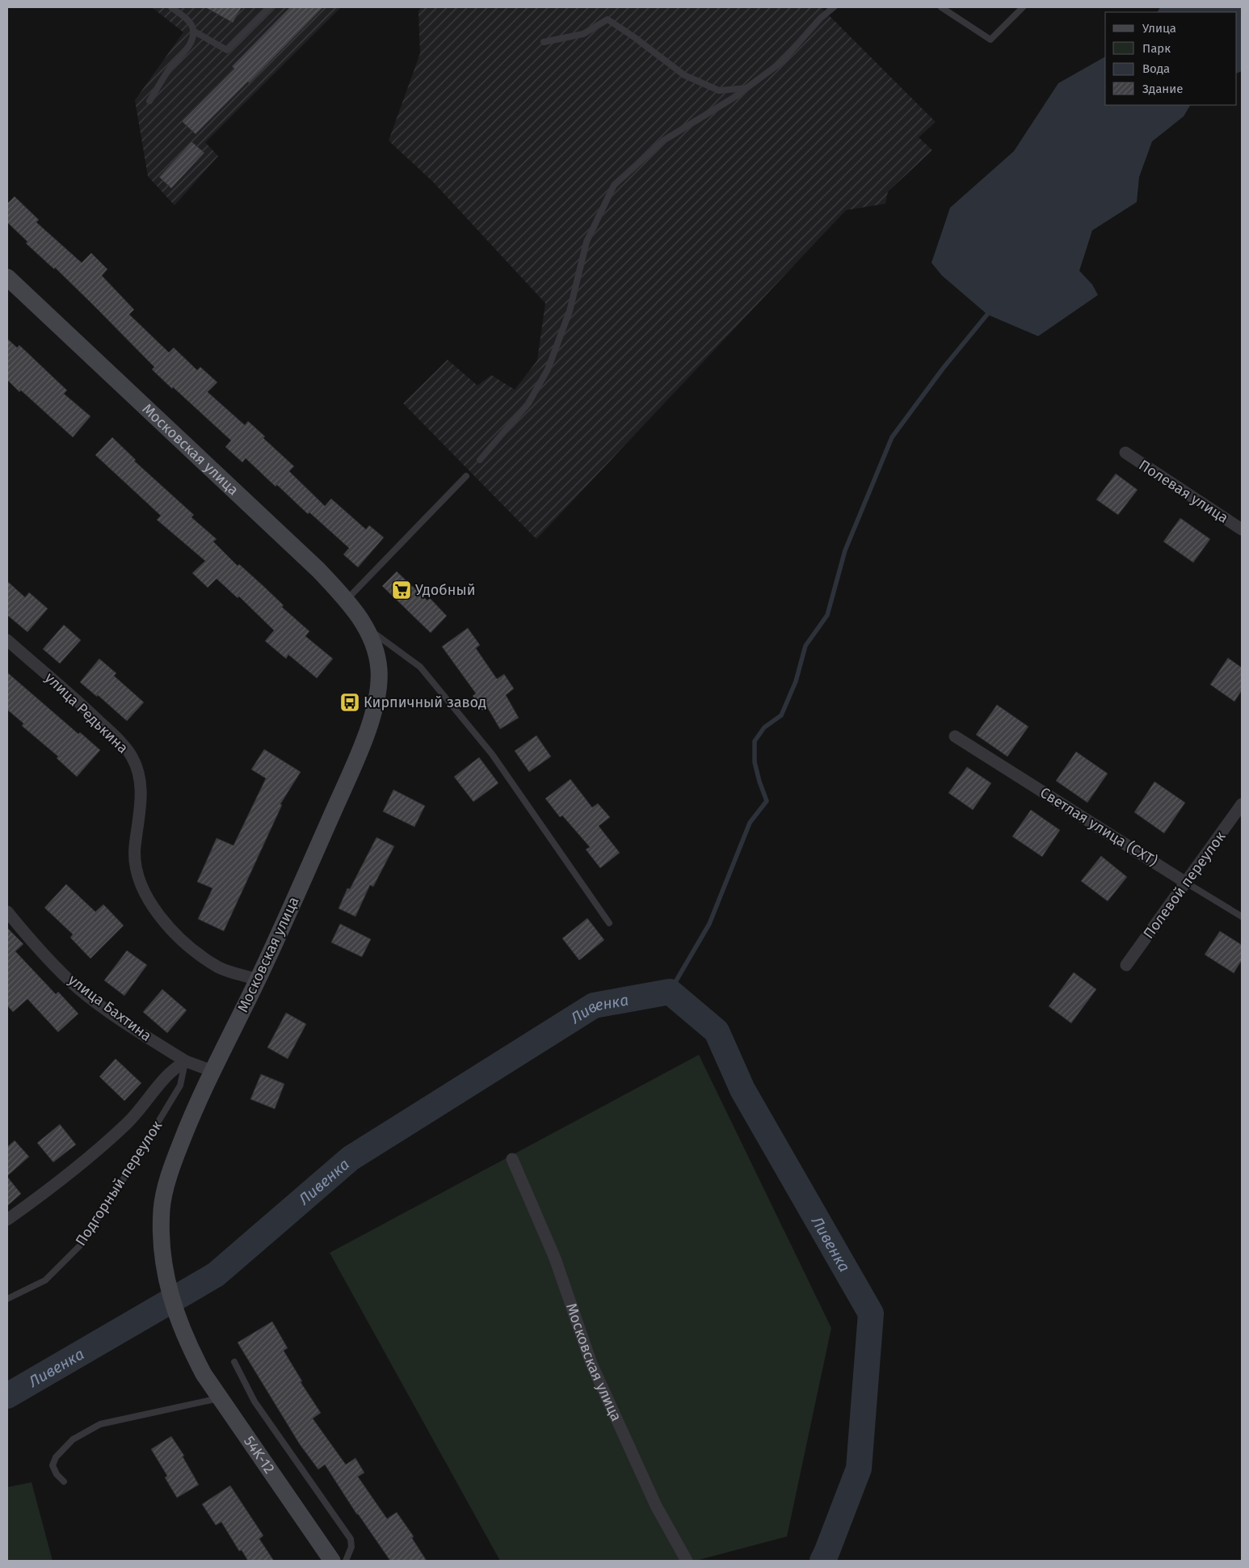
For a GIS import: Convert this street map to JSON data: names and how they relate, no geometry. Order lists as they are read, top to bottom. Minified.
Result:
{"streets":{"street":["Московская улица","Полевая улица","улица Редькина","Светлая улица (СХТ)","Полевой переулок","улица Бахтина","54K-12"],"lane":["Подгорный переулок"]},"crossings":[["Московская улица","улица Редькина"],["Московская улица","улица Бахтина"],["Московская улица","54K-12"],["Светлая улица (СХТ)","Полевой переулок"],["улица Бахтина","Подгорный переулок"]],"water":["Ливенка"],"places":{"supermarket":["Удобный"],"bus stop":["Кирпичный завод"]},"legend":["Улица","Парк","Вода","Здание"]}
